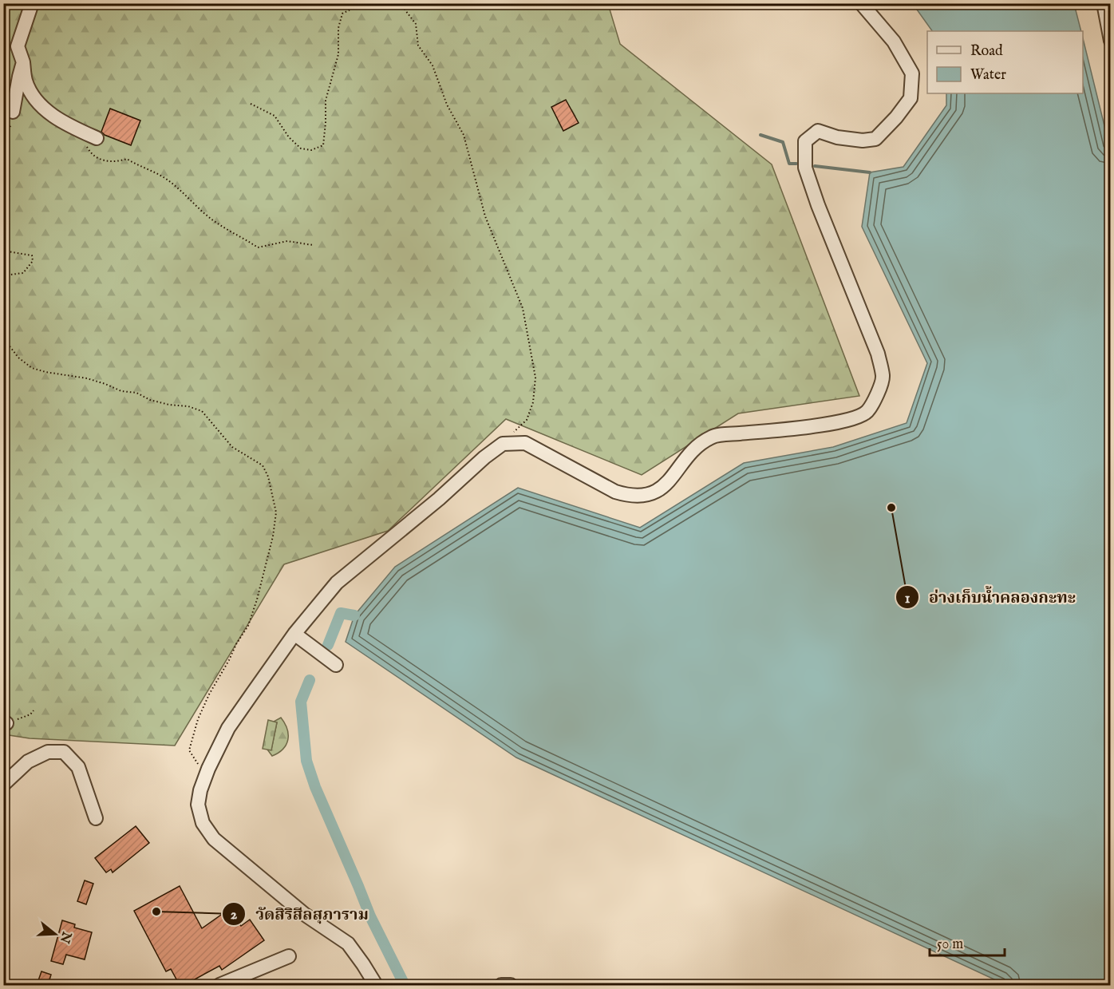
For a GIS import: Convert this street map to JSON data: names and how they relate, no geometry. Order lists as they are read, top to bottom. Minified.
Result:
{"places":["อ่างเก็บน้ำคลองกะทะ","วัดสิริสีลสุภาราม"],"legend":["Road","Water"],"scale_bar":"50 m","north":"right"}
